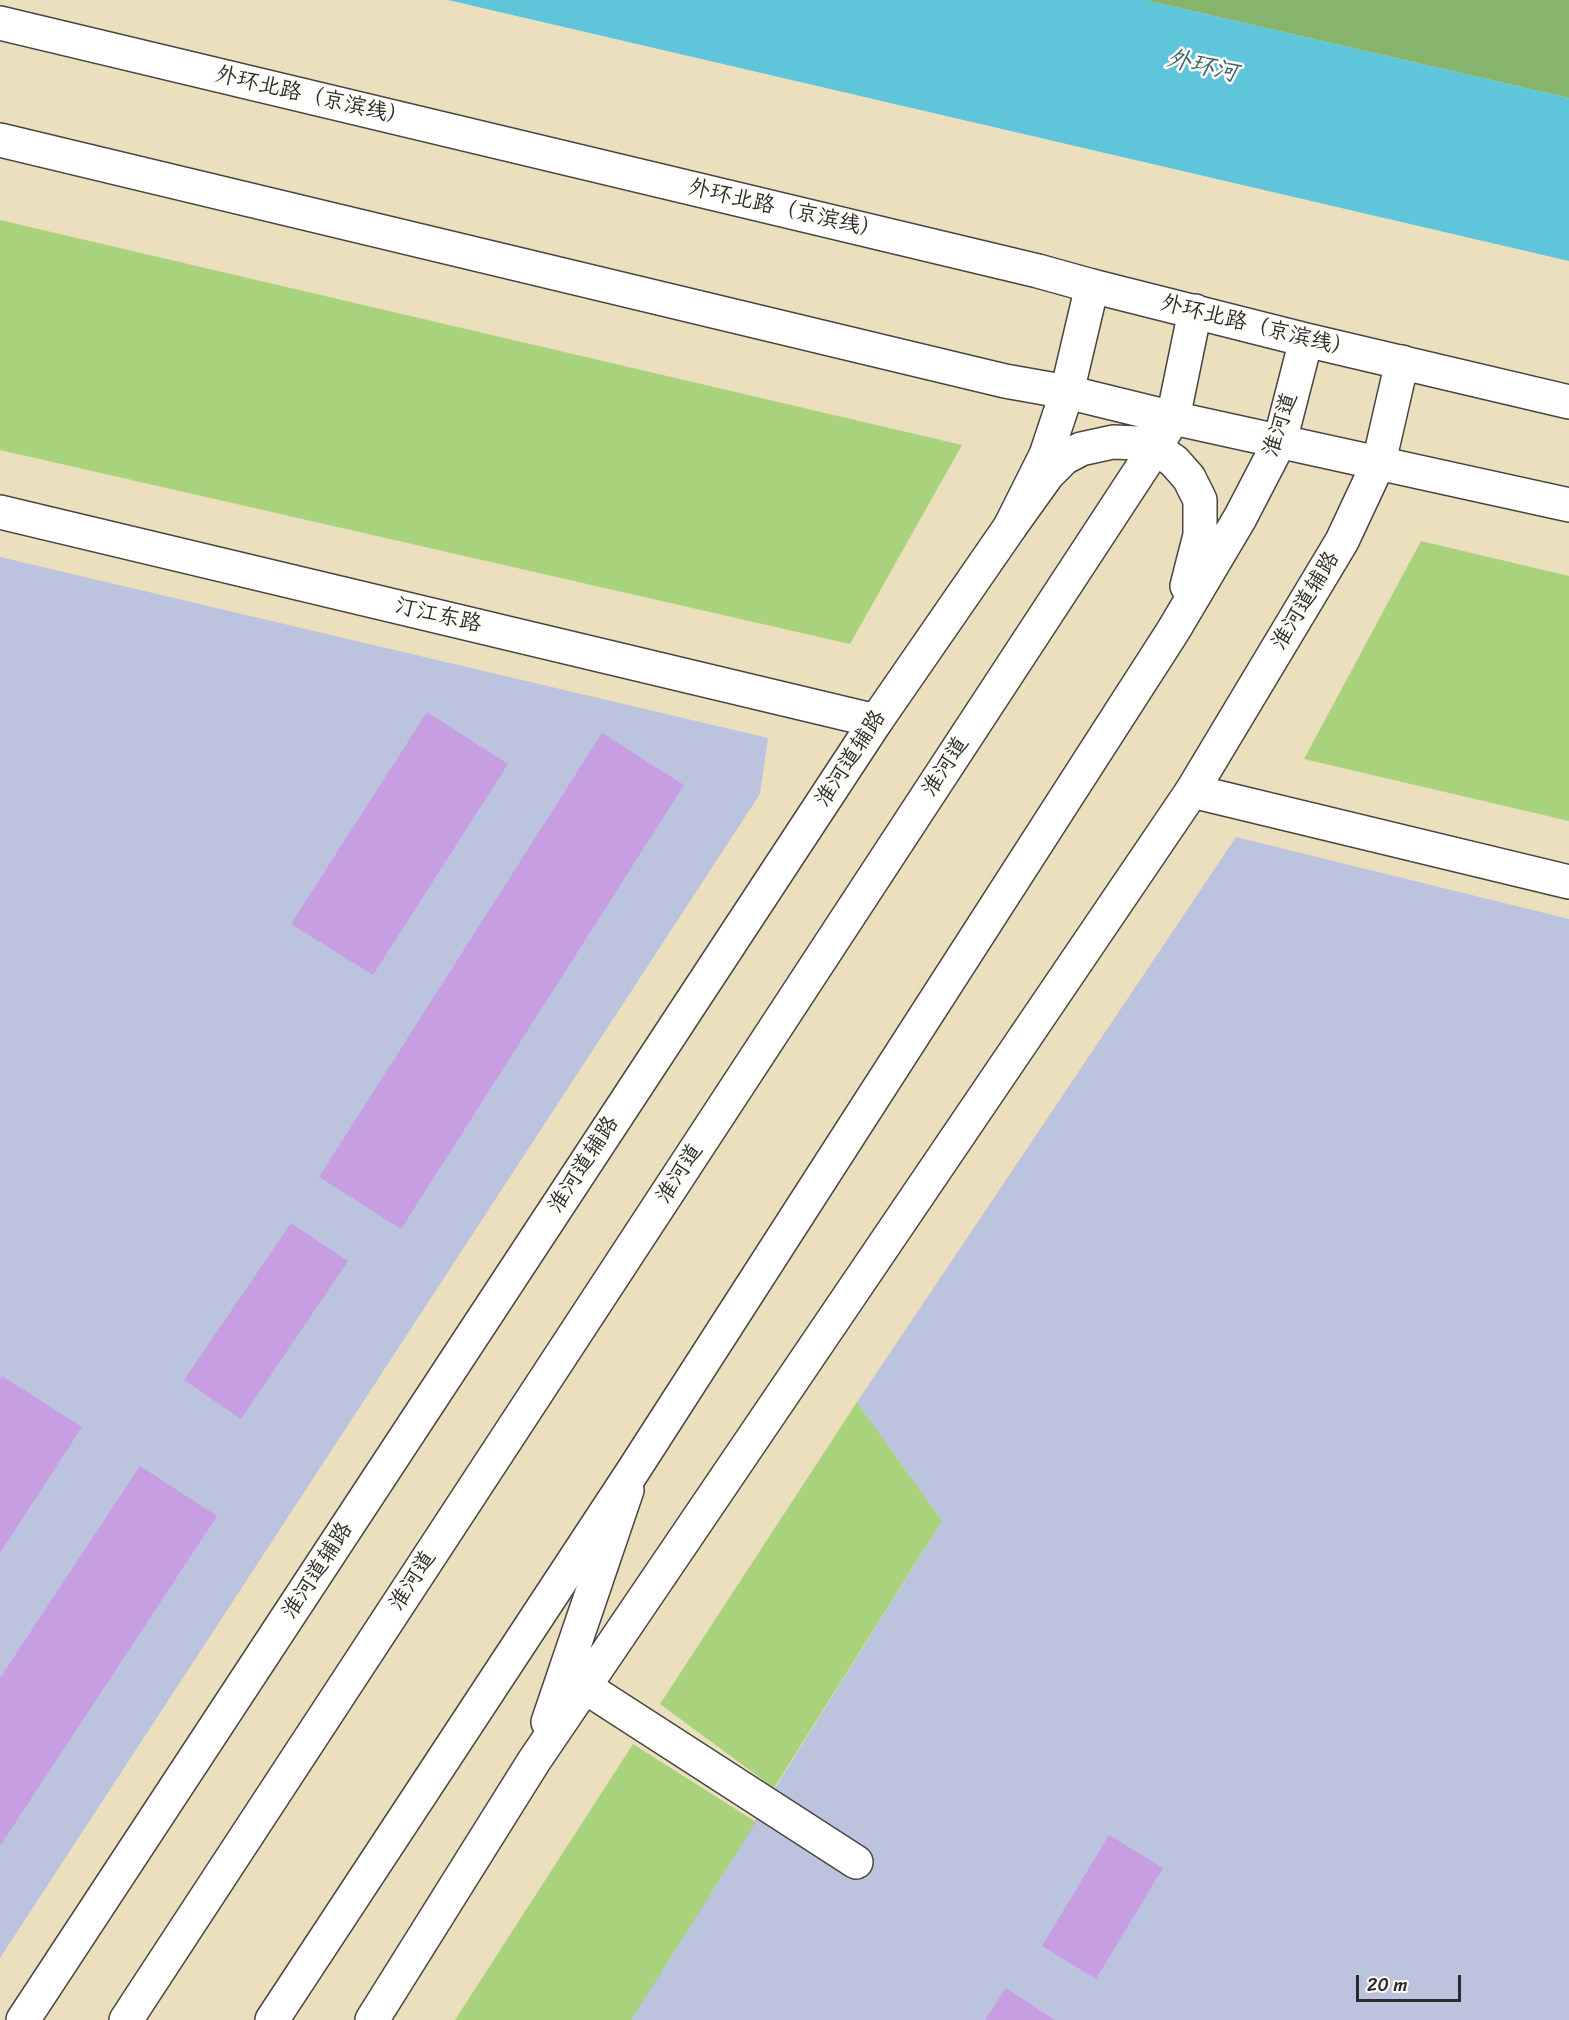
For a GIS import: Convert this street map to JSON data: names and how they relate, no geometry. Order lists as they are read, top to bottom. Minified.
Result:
{"streets":{"main road":["外环北路（京滨线）","淮河道","淮河道辅路","汀江东路"]},"crossings":[["外环北路（京滨线）","淮河道"],["外环北路（京滨线）","淮河道辅路"],["淮河道辅路","汀江东路"]],"water":["外环河"],"scale_bar":"20 m"}
